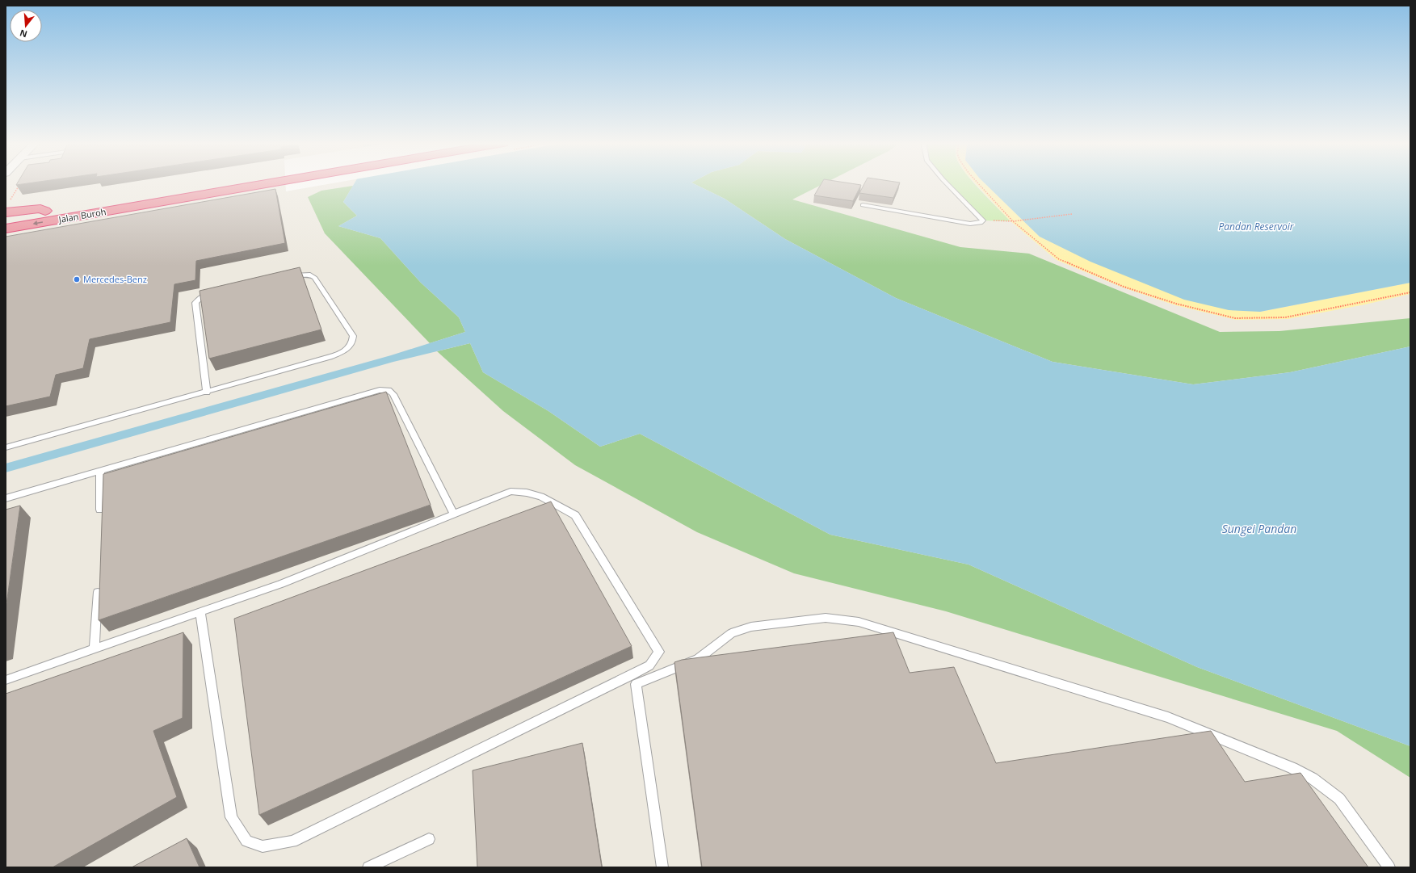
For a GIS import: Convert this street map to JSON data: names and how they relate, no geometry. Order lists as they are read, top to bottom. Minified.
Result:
{"streets":{"highway":["Jalan Buroh"]},"water":["Pandan Reservoir","Sungei Pandan"],"places":["Mercedes-Benz"],"north":"bottom"}
